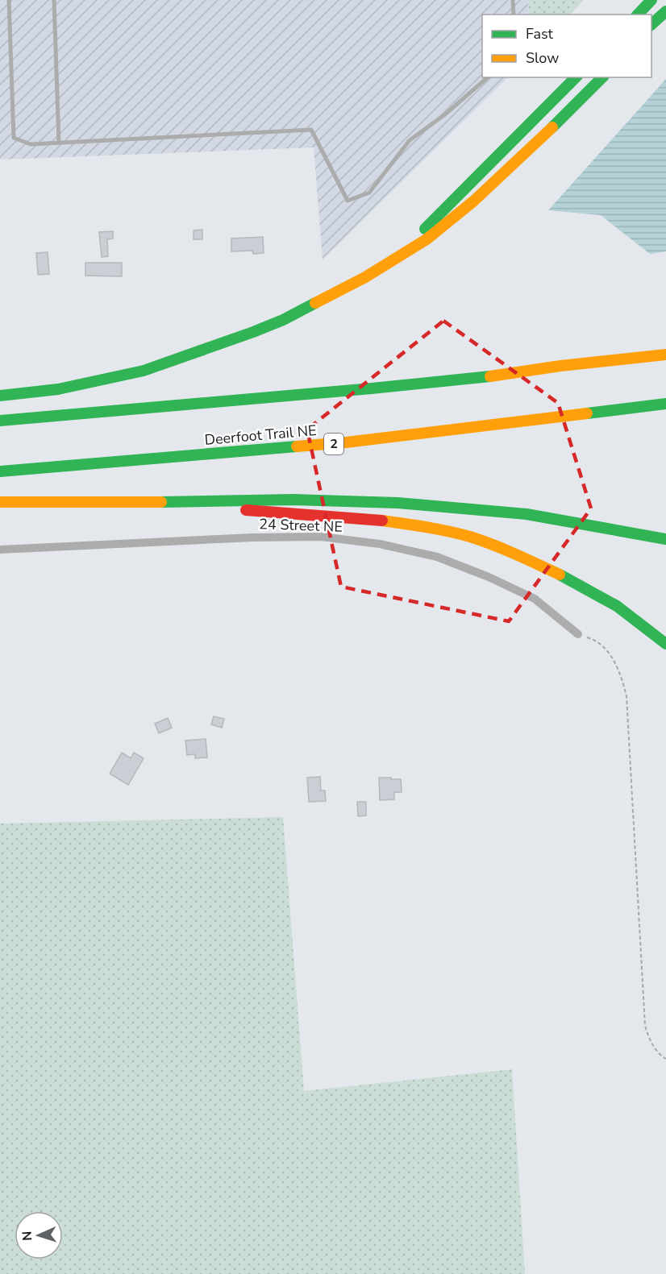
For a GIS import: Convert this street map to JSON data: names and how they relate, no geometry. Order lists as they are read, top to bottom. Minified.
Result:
{"streets":{"highway":["Deerfoot Trail NE","2"],"street":["24 Street NE"]},"legend":["Fast","Slow"],"north":"left"}
